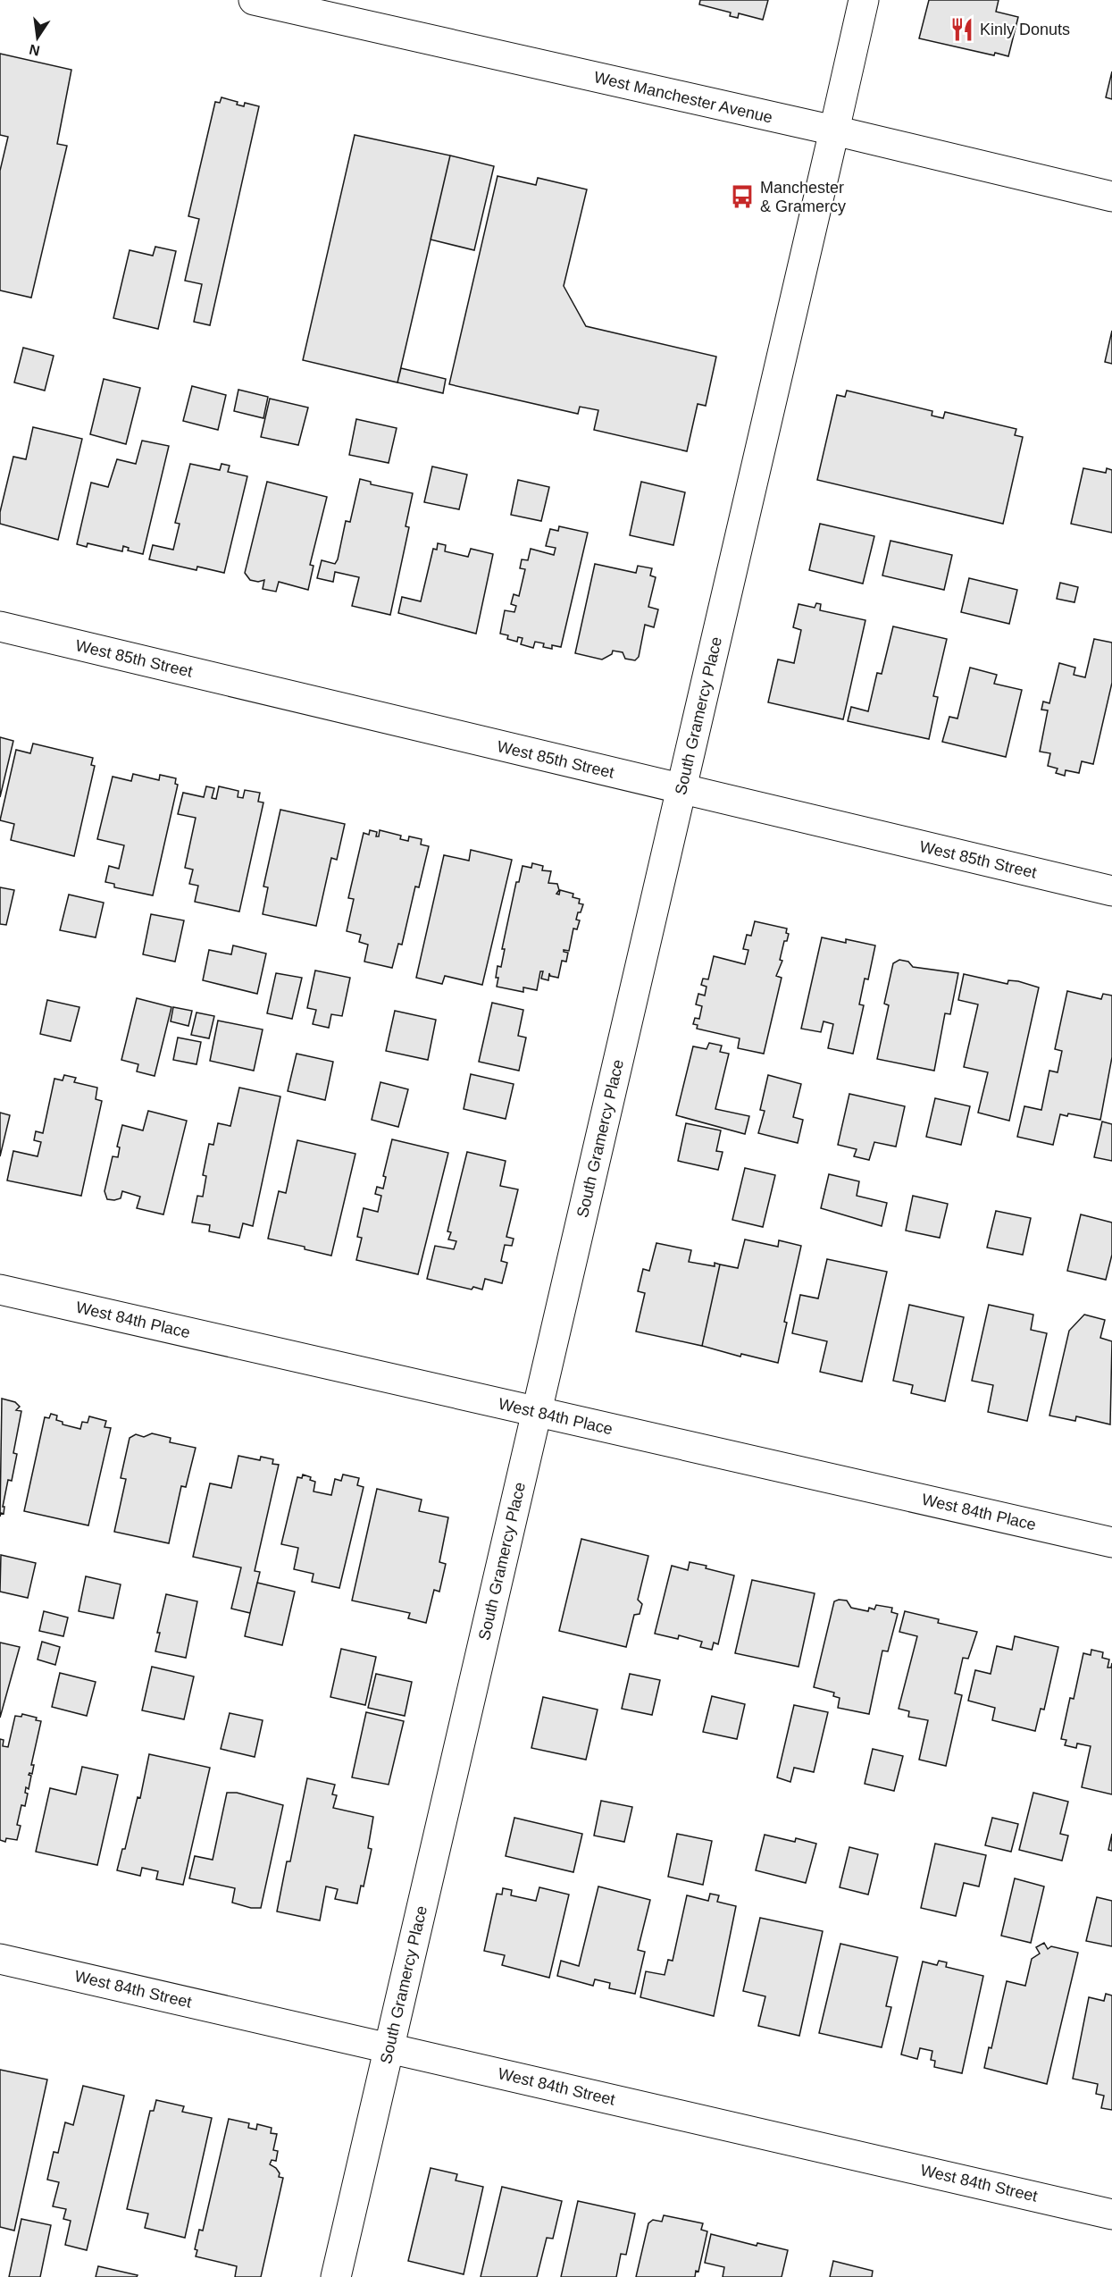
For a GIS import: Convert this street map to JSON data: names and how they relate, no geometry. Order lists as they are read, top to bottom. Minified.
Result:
{"streets":{"street":["West Manchester Avenue","West 85th Street","South Gramercy Place","West 84th Place","West 84th Street"]},"crossings":[["West Manchester Avenue","South Gramercy Place"],["West 85th Street","South Gramercy Place"],["South Gramercy Place","West 84th Place"],["South Gramercy Place","West 84th Street"]],"places":{"restaurant":["Kinly Donuts"],"bus stop":["Manchester & Gramercy"]},"north":"bottom"}
